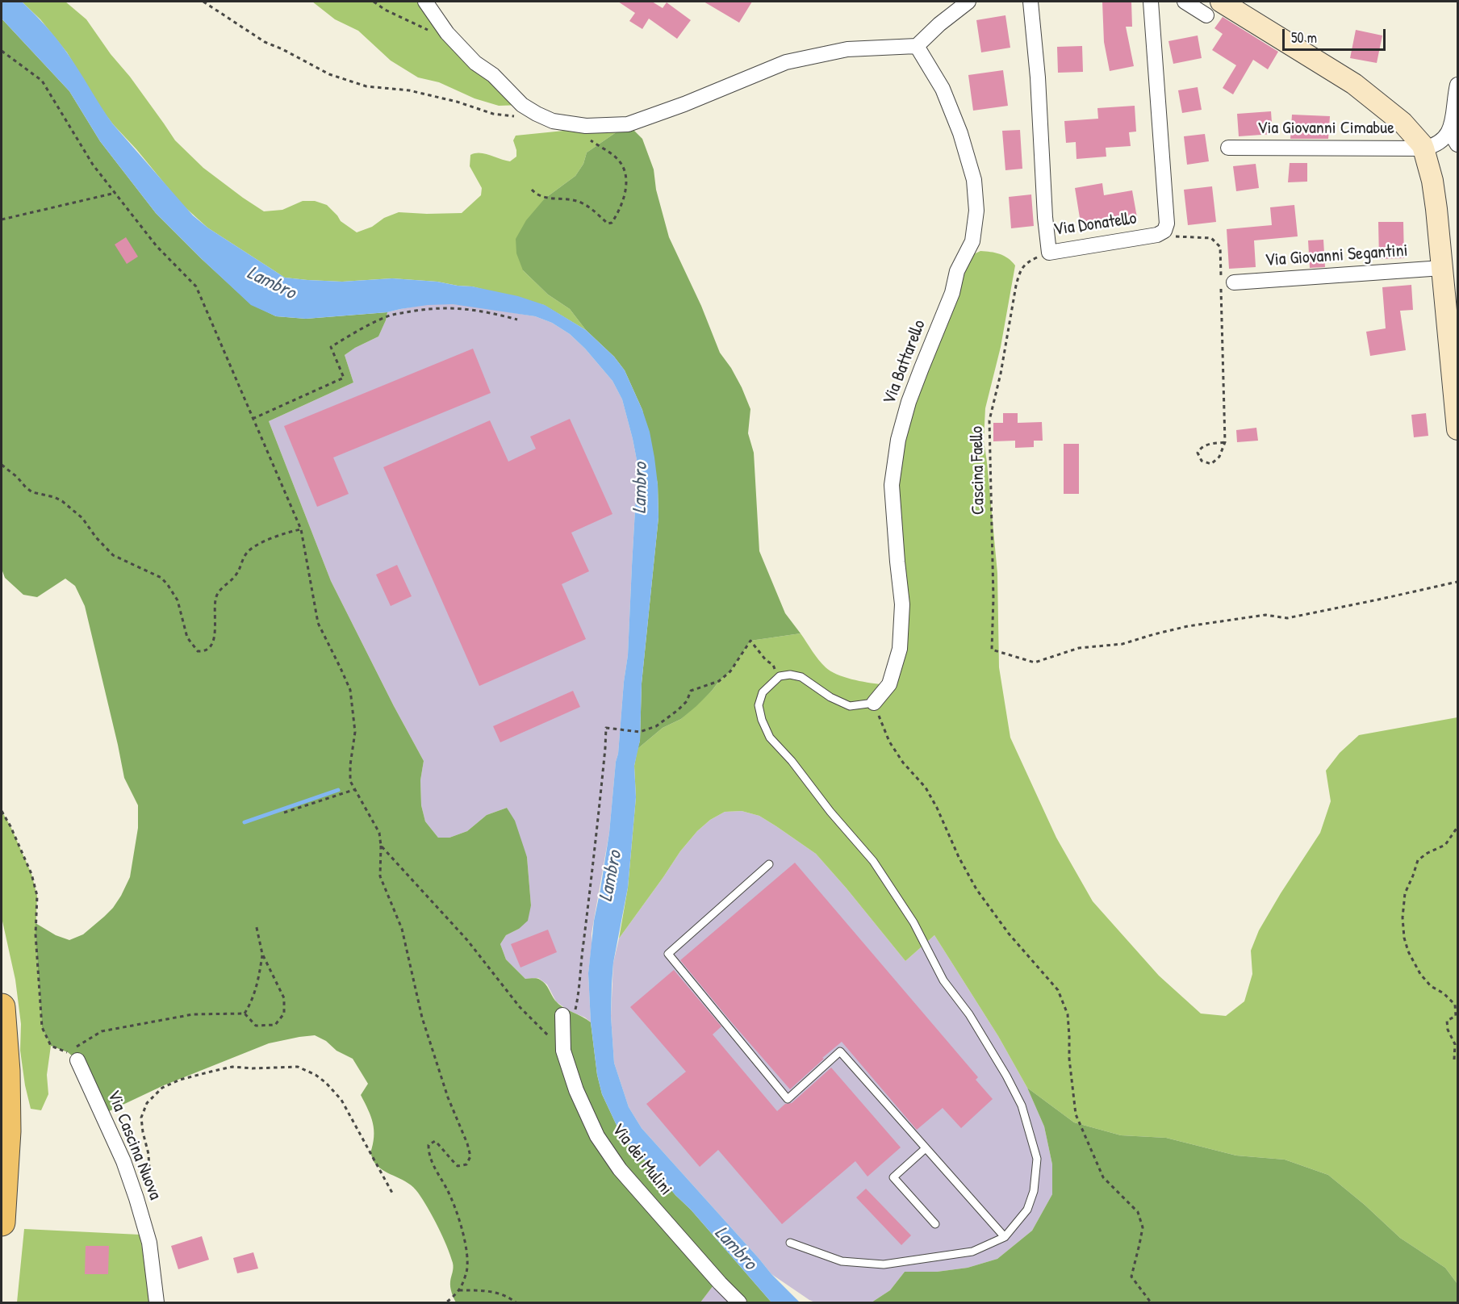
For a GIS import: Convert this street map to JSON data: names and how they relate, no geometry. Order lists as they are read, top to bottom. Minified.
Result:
{"streets":{"street":["Via Giovanni Cimabue","Via Donatello","Via Giovanni Segantini","Via Battarello","Via Cascina Nuova","Via dei Mulini"],"path":["Cascina Faello"]},"crossings":[["Via Donatello","Cascina Faello"]],"water":["Lambro"],"scale_bar":"50 m"}
